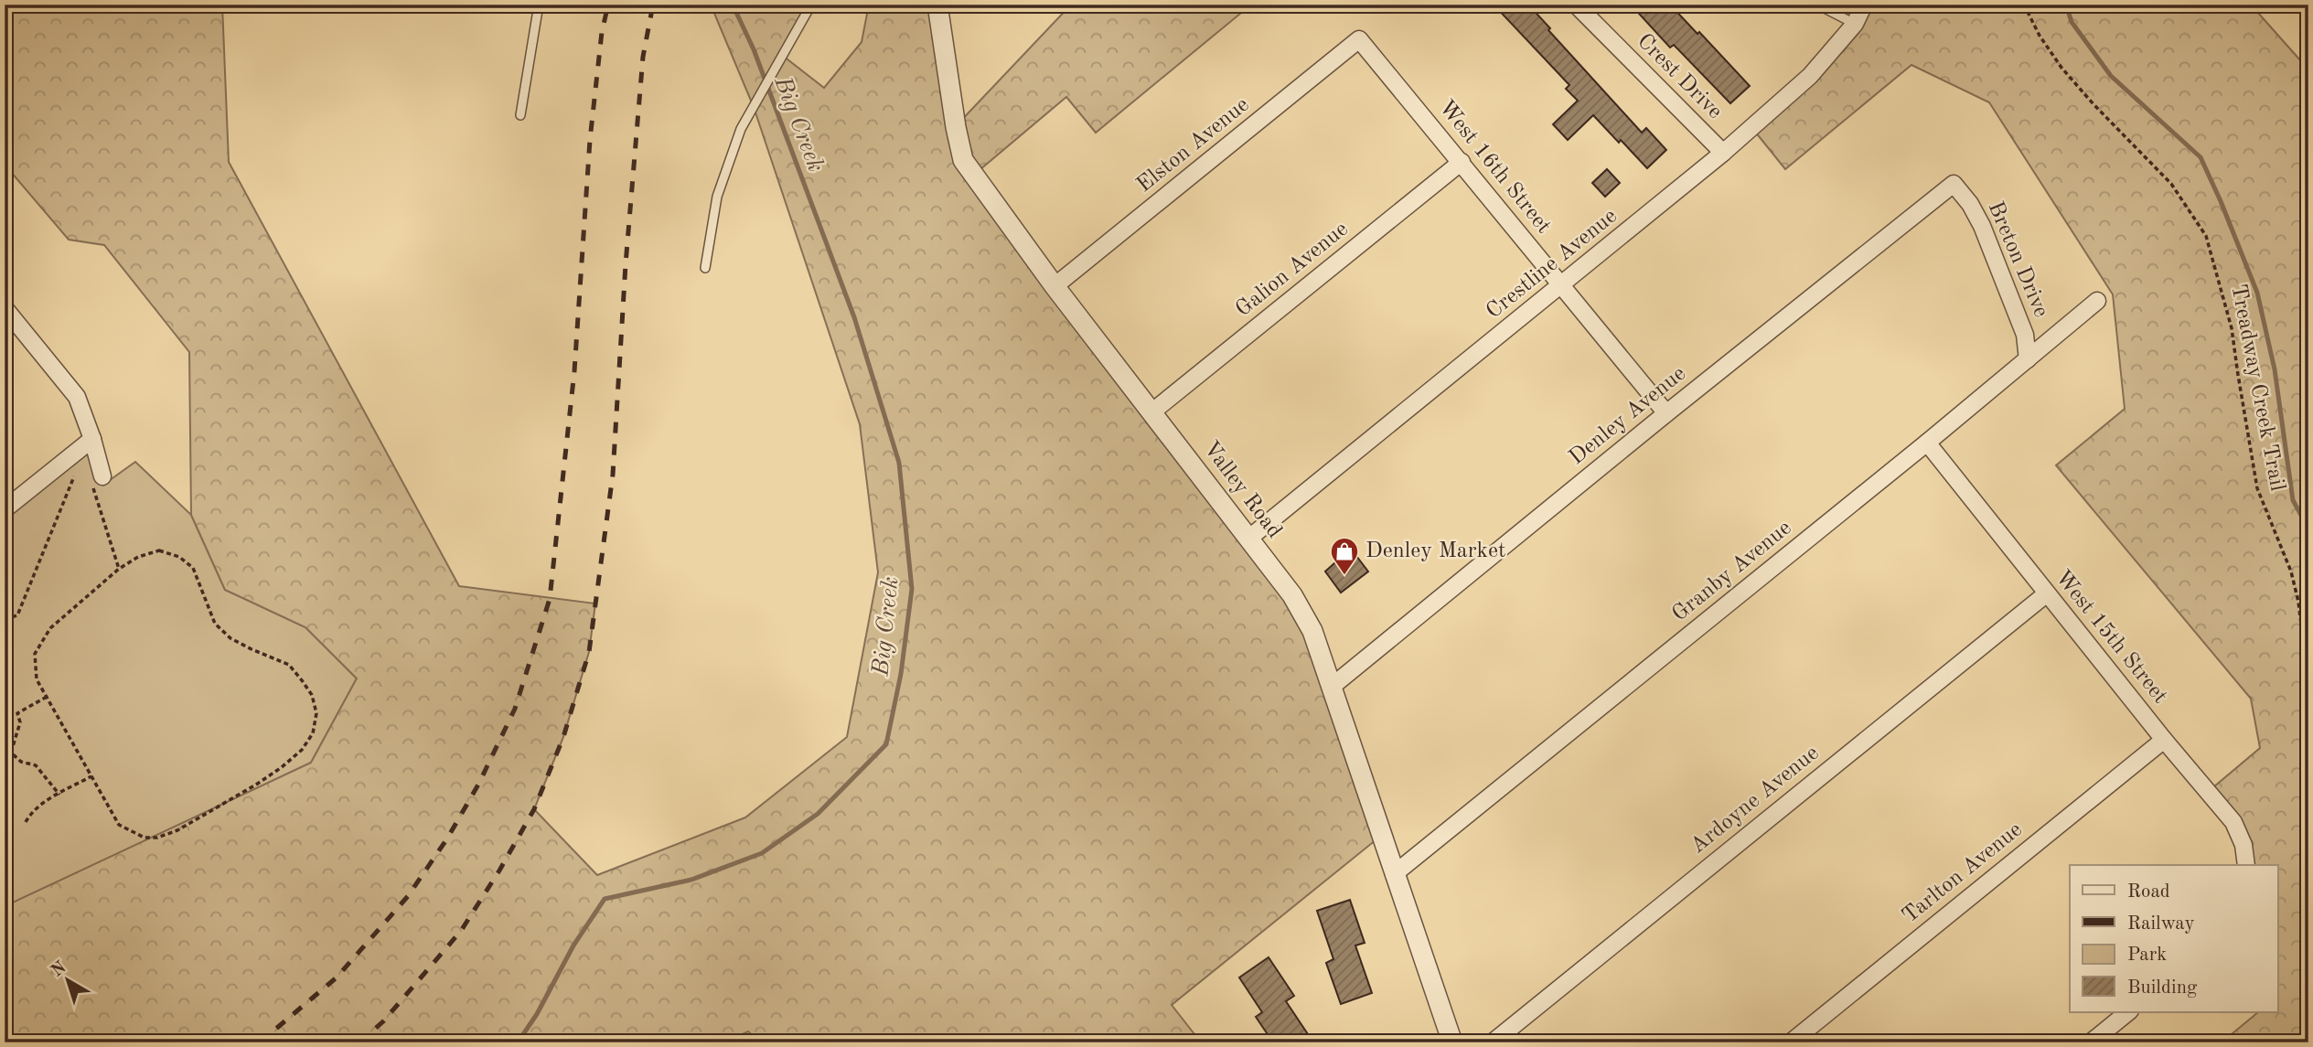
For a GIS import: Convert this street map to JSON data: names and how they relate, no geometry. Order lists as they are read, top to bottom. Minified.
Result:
{"streets":{"street":["Crest Drive","Elston Avenue","West 16th Street","Breton Drive","Crestline Avenue","Galion Avenue","Denley Avenue","Valley Road","Granby Avenue","West 15th Street","Ardoyne Avenue","Tarlton Avenue"],"path":["Treadway Creek Trail"]},"crossings":[["Crest Drive","Crestline Avenue"],["Elston Avenue","West 16th Street"],["Elston Avenue","Valley Road"],["West 16th Street","Crestline Avenue"],["West 16th Street","Galion Avenue"],["West 16th Street","Denley Avenue"],["Breton Drive","Denley Avenue"],["Breton Drive","Granby Avenue"],["Crestline Avenue","Valley Road"],["Galion Avenue","Valley Road"],["Denley Avenue","Valley Road"],["Valley Road","Granby Avenue"],["Granby Avenue","West 15th Street"],["West 15th Street","Ardoyne Avenue"],["West 15th Street","Tarlton Avenue"]],"water":["Big Creek"],"places":{"shop":["Denley Market"]},"legend":["Road","Railway","Park","Building"],"north":"top left"}
